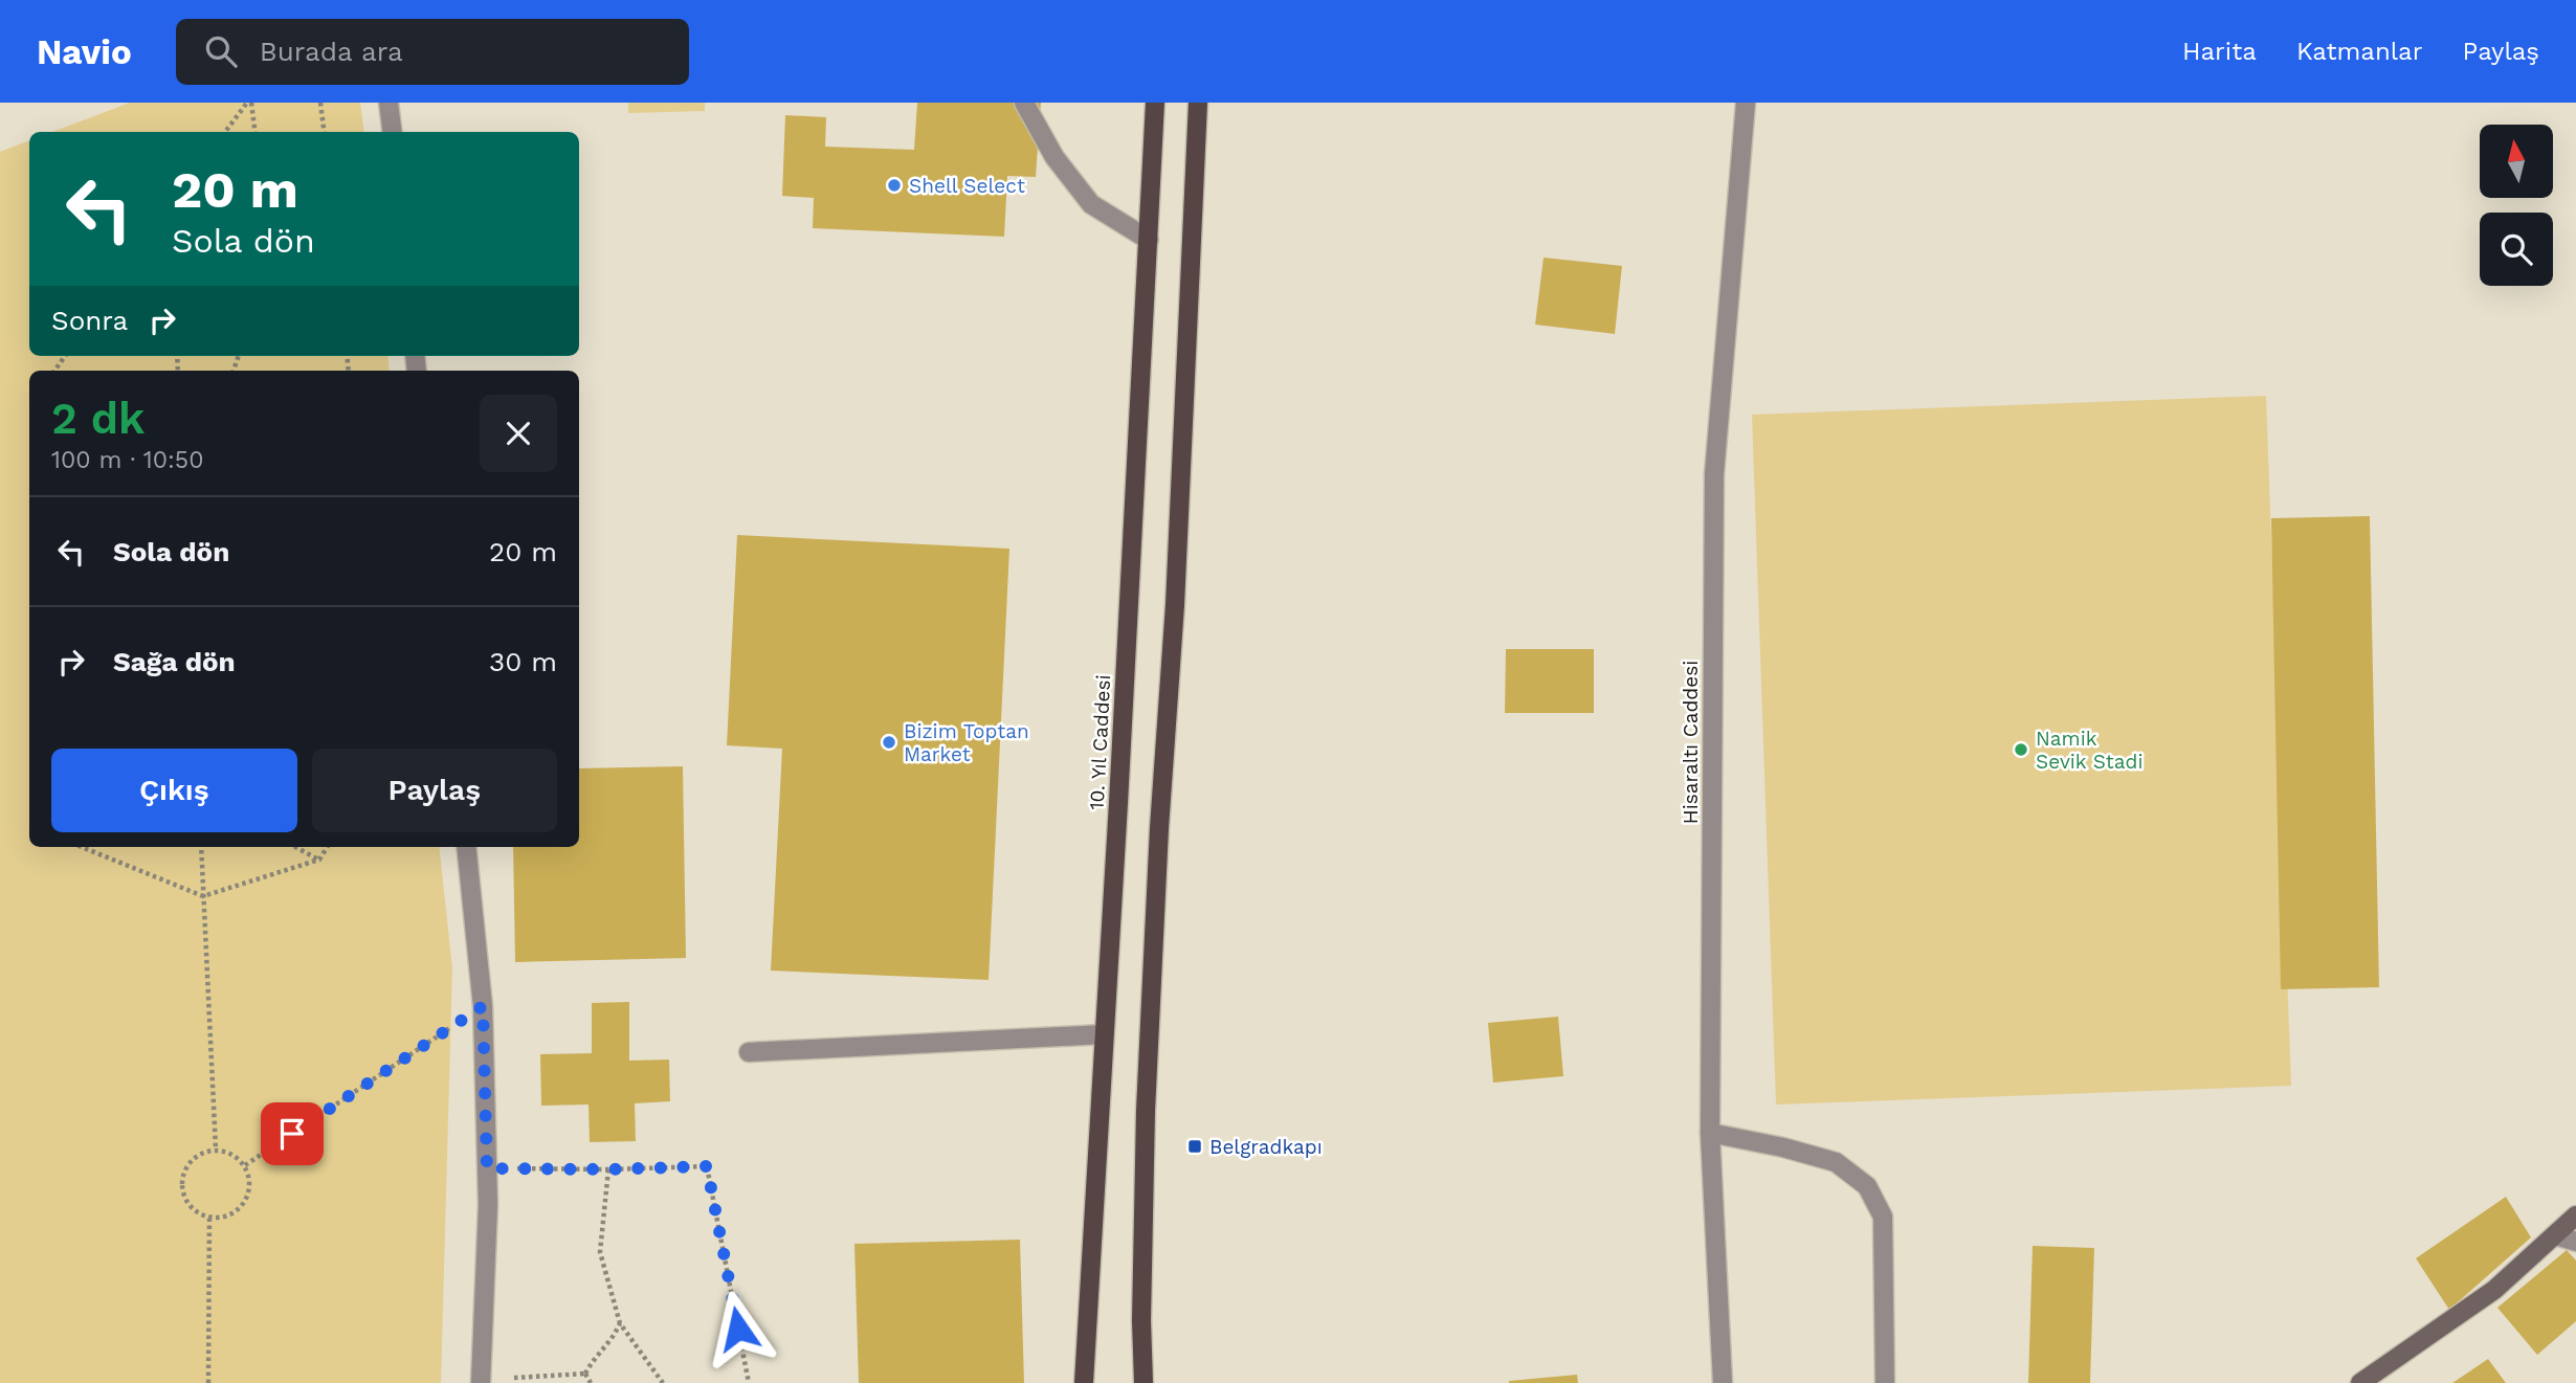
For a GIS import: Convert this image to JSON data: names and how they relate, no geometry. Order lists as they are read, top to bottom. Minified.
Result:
{"streets":{"main road":["10. Yıl Caddesi"],"street":["Hisaraltı Caddesi"]},"places":{"other":["Shell Select","Bizim Toptan Market","Namik Sevik Stadi"],"transit":["Belgradkapı"]},"north":"top","page":{"header":"Navio","search":"Burada ara","nav":["Harita","Katmanlar","Paylaş"],"turn":["20 m","Sola dön"],"then":"Sonra","heading":["2 dk","100 m · 10:50"],"list":[{"name":"Sola dön","value":"20 m"},{"name":"Sağa dön","value":"30 m"}],"buttons":["Çıkış","Paylaş"]}}
